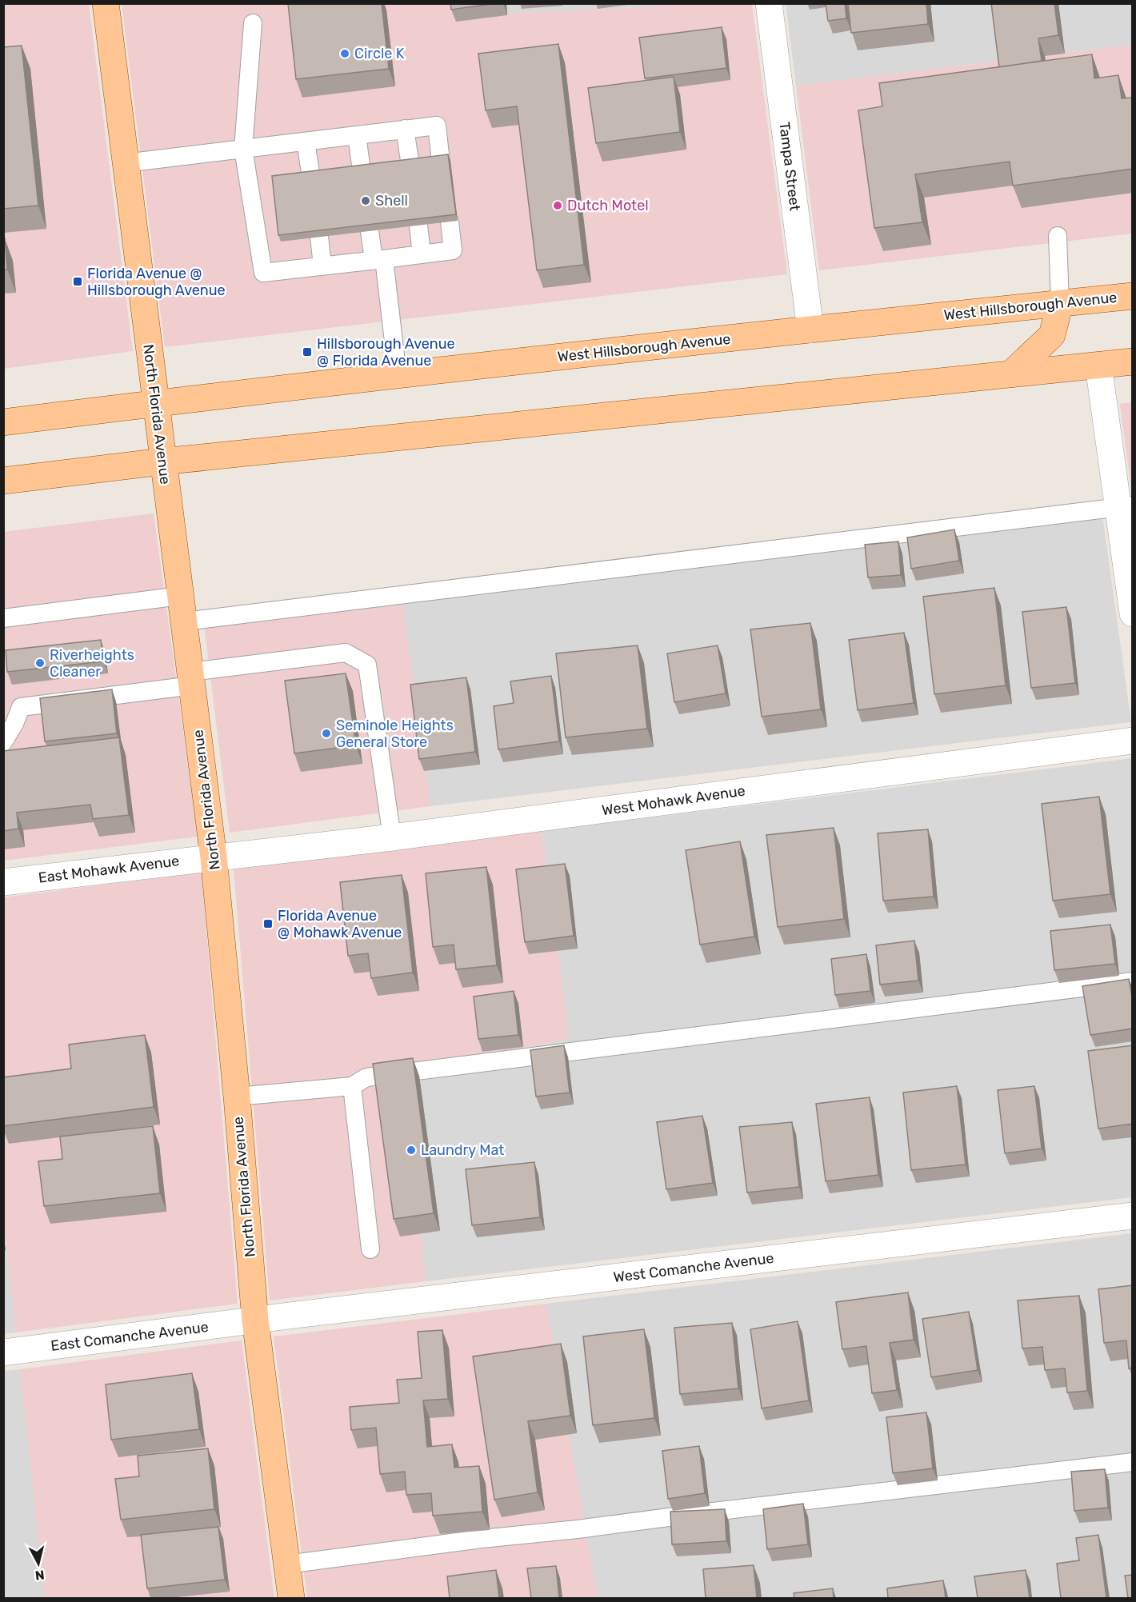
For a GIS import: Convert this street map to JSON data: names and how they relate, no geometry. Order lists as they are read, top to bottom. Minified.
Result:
{"streets":{"main road":["West Hillsborough Avenue","North Florida Avenue"],"street":["Tampa Street","West Mohawk Avenue","East Mohawk Avenue","West Comanche Avenue","East Comanche Avenue"]},"crossings":[["Tampa Street","West Hillsborough Avenue"],["West Hillsborough Avenue","North Florida Avenue"],["North Florida Avenue","West Mohawk Avenue"],["North Florida Avenue","East Mohawk Avenue"],["North Florida Avenue","West Comanche Avenue"],["North Florida Avenue","East Comanche Avenue"],["West Mohawk Avenue","East Mohawk Avenue"],["West Comanche Avenue","East Comanche Avenue"]],"places":{"other":["Circle K","Shell","Dutch Motel","Riverheights Cleaner","Seminole Heights General Store","Laundry Mat"],"transit":["Florida Avenue @ Hillsborough Avenue","Hillsborough Avenue @ Florida Avenue","Florida Avenue @ Mohawk Avenue"]},"north":"bottom"}
